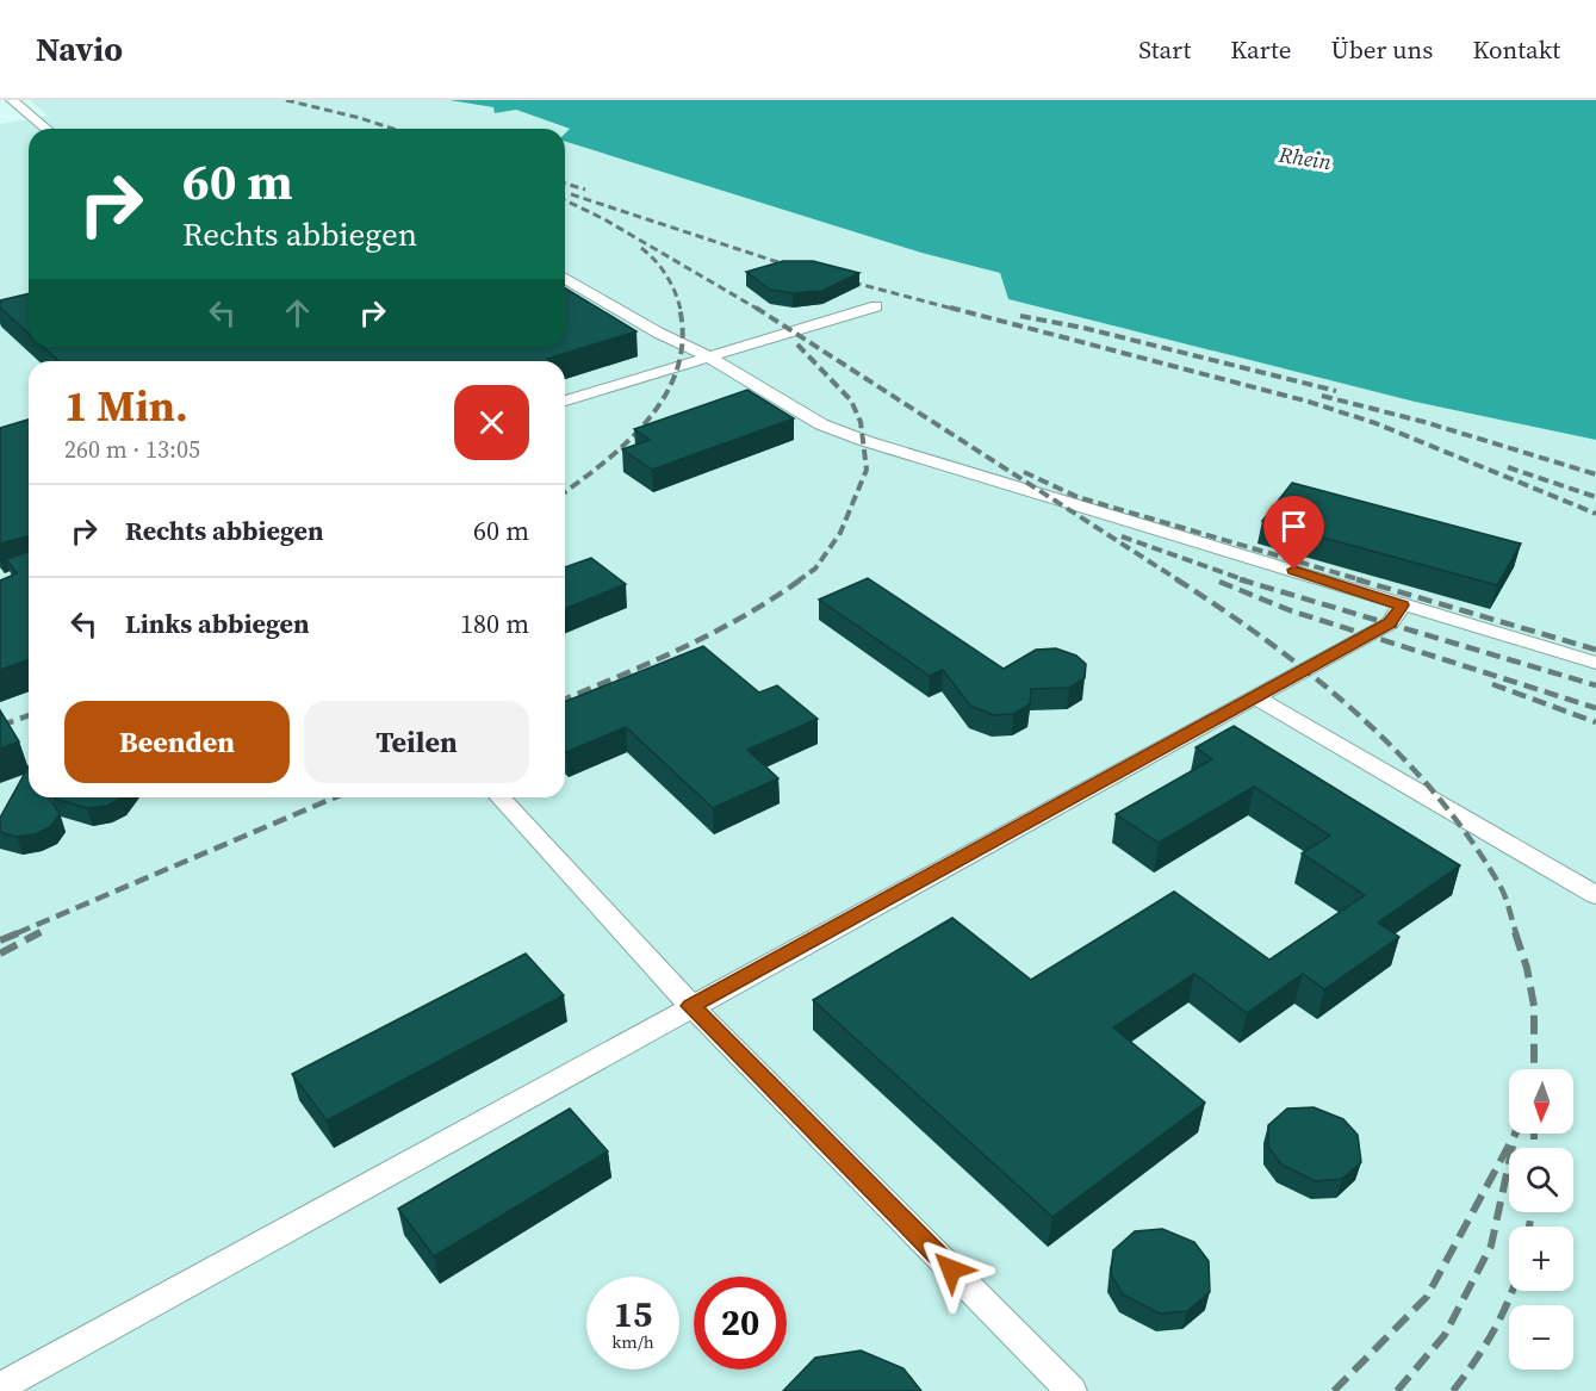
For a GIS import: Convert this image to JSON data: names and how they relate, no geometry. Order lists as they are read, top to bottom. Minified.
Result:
{"water":["Rhein"],"north":"bottom","page":{"header":"Navio","nav":["Start","Karte","Über uns","Kontakt"],"turn":["60 m","Rechts abbiegen"],"heading":["1 Min.","260 m · 13:05"],"list":[{"name":"Rechts abbiegen","value":"60 m"},{"name":"Links abbiegen","value":"180 m"}],"buttons":["Beenden","Teilen"],"map_buttons":["+","−"],"speed":"15 km/h","limit":"20"}}
